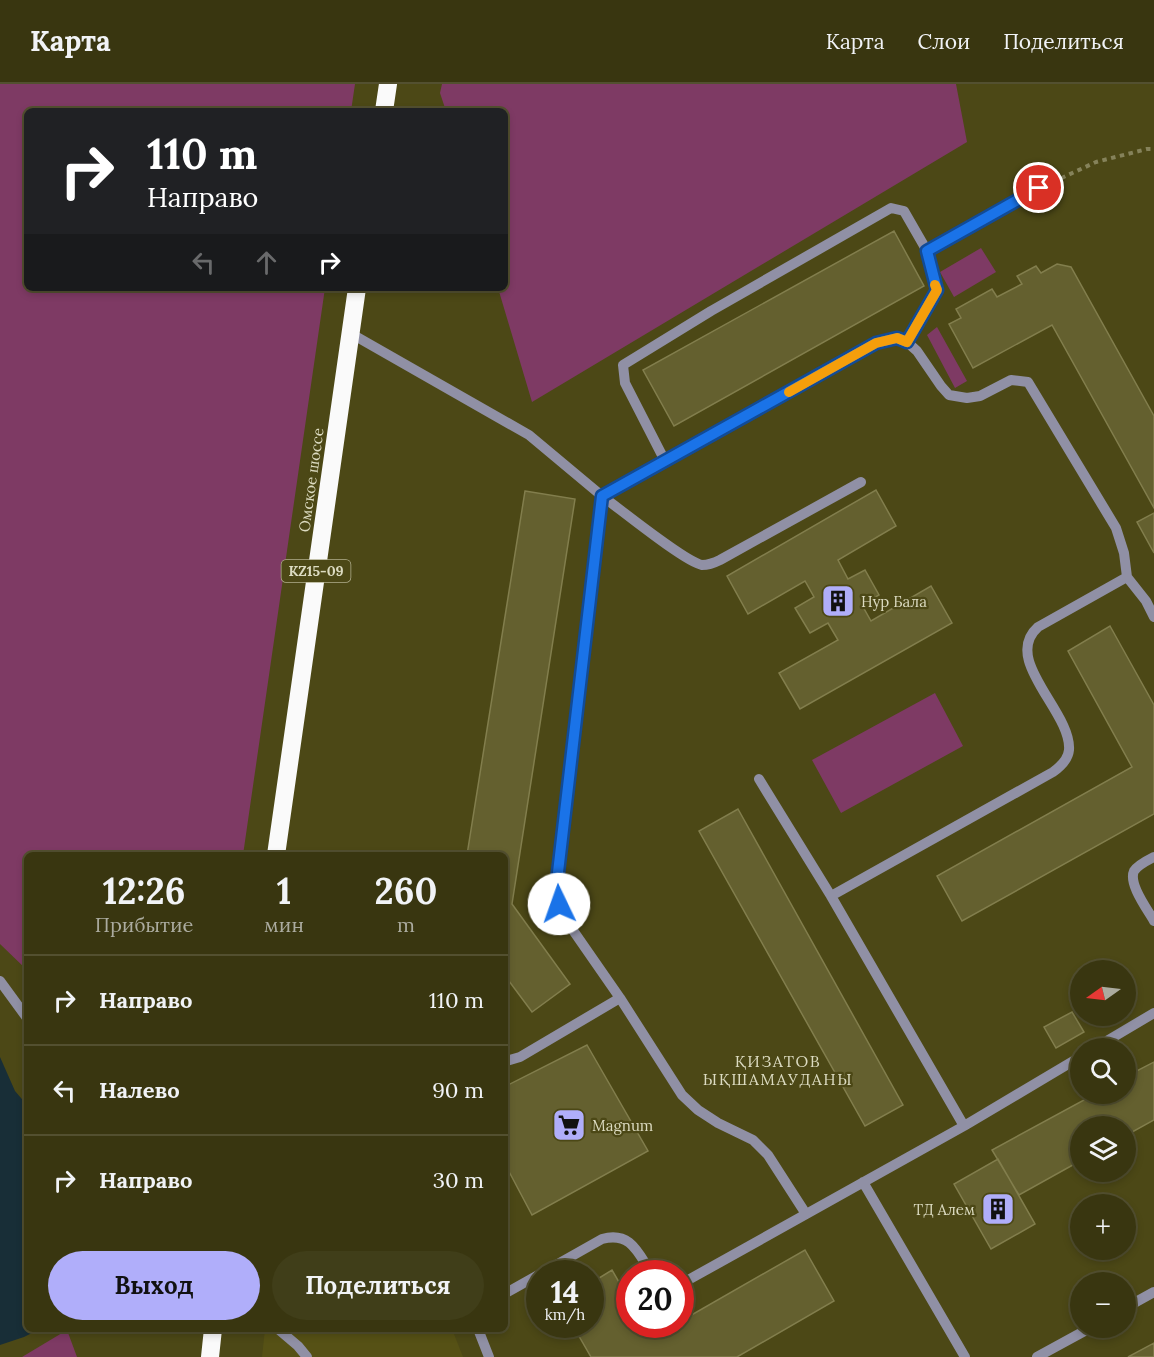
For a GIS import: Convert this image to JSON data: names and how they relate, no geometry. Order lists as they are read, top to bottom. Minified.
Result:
{"streets":{"highway":["Омское шоссе","KZ15-09"]},"districts":["ҚИЗАТОВ ЫҚШАМАУДАНЫ"],"places":{"building":["Нур Бала","ТД Алем"],"supermarket":["Magnum"]},"north":"left","page":{"header":"Карта","nav":["Карта","Слои","Поделиться"],"turn":["110 m","Направо"],"eta":["12:26","Прибытие","1","мин","260","m"],"list":[{"name":"Направо","value":"110 m"},{"name":"Налево","value":"90 m"},{"name":"Направо","value":"30 m"}],"map_buttons":["+","−"],"buttons":["Выход","Поделиться"],"speed":"14 km/h","limit":"20"}}
